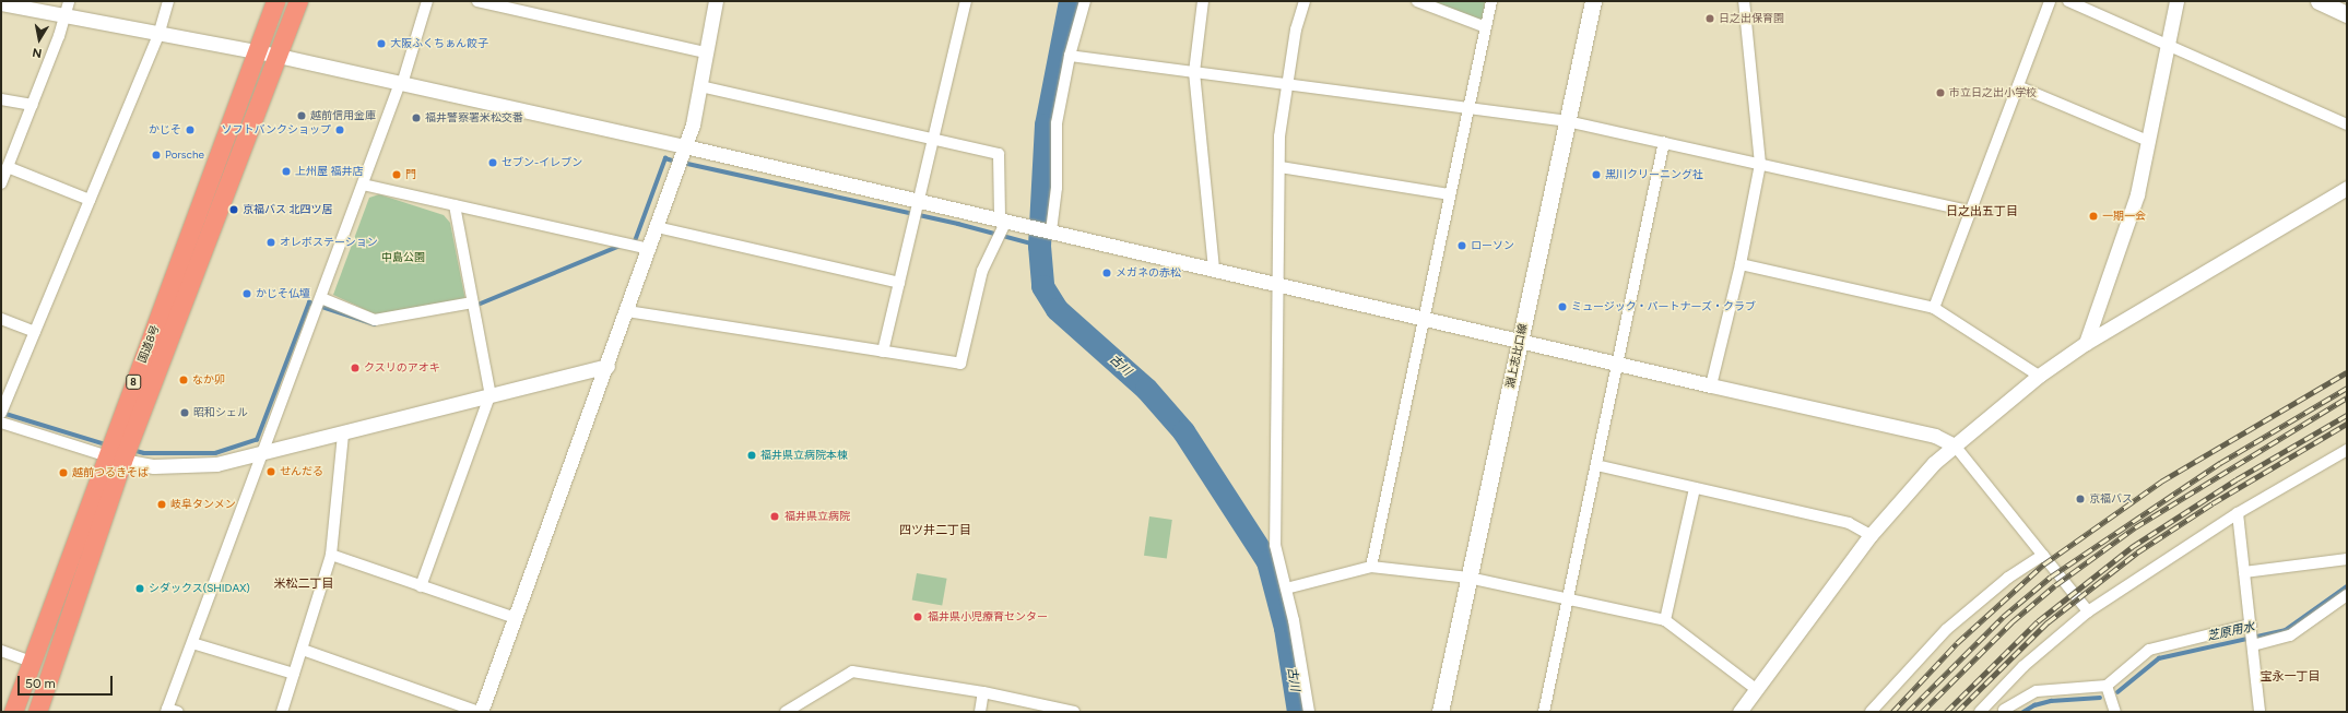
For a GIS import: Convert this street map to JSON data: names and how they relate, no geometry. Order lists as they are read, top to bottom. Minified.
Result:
{"streets":{"highway":["国道8号","8"],"main road":["淵上志比口線"]},"districts":["日之出五丁目","四ツ井二丁目","米松二丁目","宝永一丁目"],"water":["古川","芝原用水"],"parks":["中島公園"],"places":["日之出保育園","大阪ふくちぁん餃子","市立日之出小学校","越前信用金庫","福井警察署米松交番","かじそ","ソフトバンクショップ","Porsche","セブン-イレブン","上州屋 福井店","門","黒川クリーニング社","京福バス 北四ツ居","一期一会","オレボステーション","ローソン","メガネの赤松","かじそ仏壇","ミュージック・パートナーズ・クラブ","クスリのアオキ","なか卯","昭和シェル","福井県立病院本棟","せんだる","越前つるきそば","京福バス","岐阜タンメン","福井県立病院","シダックス(SHIDAX)","福井県小児療育センター"],"scale_bar":"50 m","north":"bottom"}
